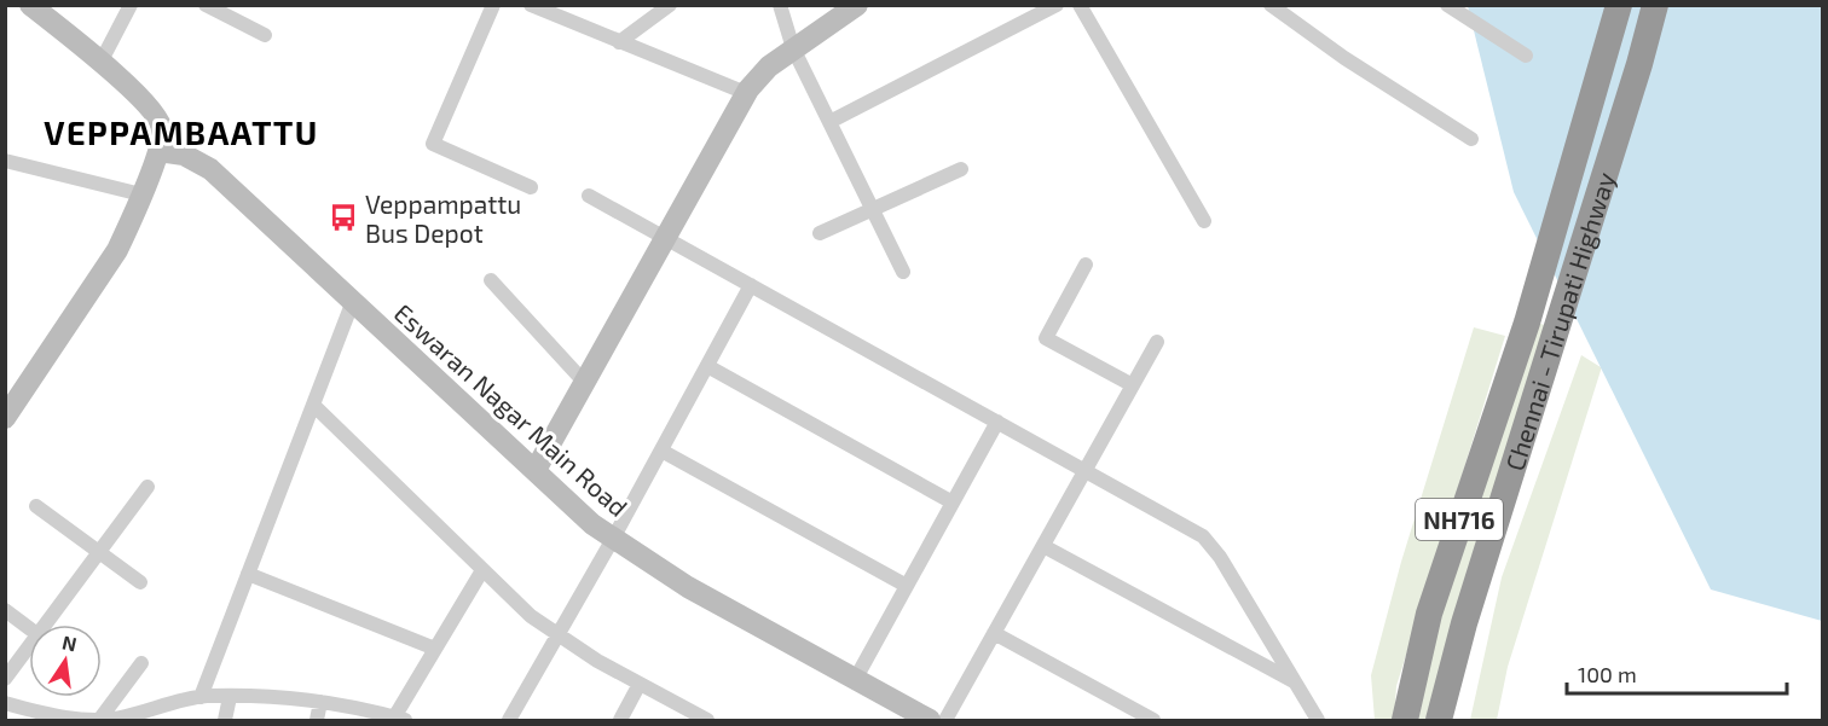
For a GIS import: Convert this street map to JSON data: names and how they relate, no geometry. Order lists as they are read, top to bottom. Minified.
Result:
{"streets":{"highway":["Chennai - Tirupati Highway","NH716"],"street":["Eswaran Nagar Main Road"]},"districts":["VEPPAMBAATTU"],"places":{"bus stop":["Veppampattu Bus Depot"]},"scale_bar":"100 m","north":"top"}
